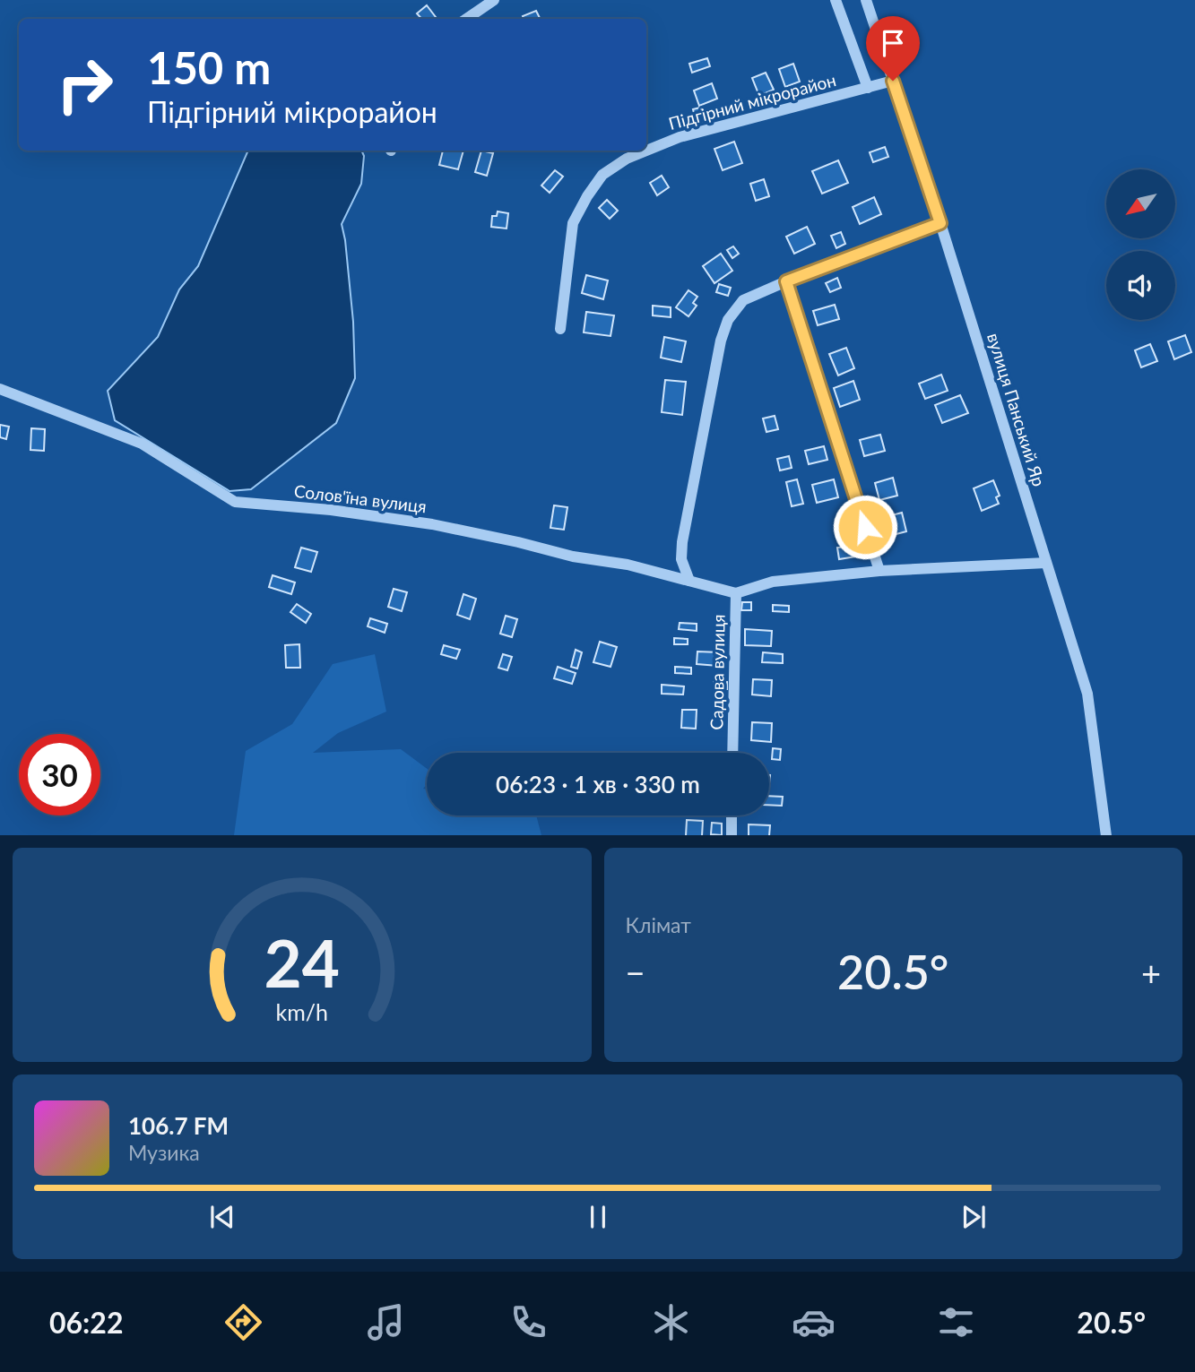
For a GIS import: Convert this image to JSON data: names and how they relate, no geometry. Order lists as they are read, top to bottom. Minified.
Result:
{"streets":{"street":["Підгірний мікрорайон","вулиця Панський Яр","Солов'їна вулиця","Садова вулиця"]},"crossings":[["Підгірний мікрорайон","вулиця Панський Яр"],["вулиця Панський Яр","Садова вулиця"],["Солов'їна вулиця","Садова вулиця"]],"north":"bottom left","page":{"turn":["150 m","Підгірний мікрорайон"],"limit":"30","trip":"06:23 · 1 хв · 330 m","tile":"Клімат","heat":["−","20.5°","+"],"song":["106.7 FM","Музика"],"tabs":["06:22","20.5°"],"gauge":["24","km/h"]}}
